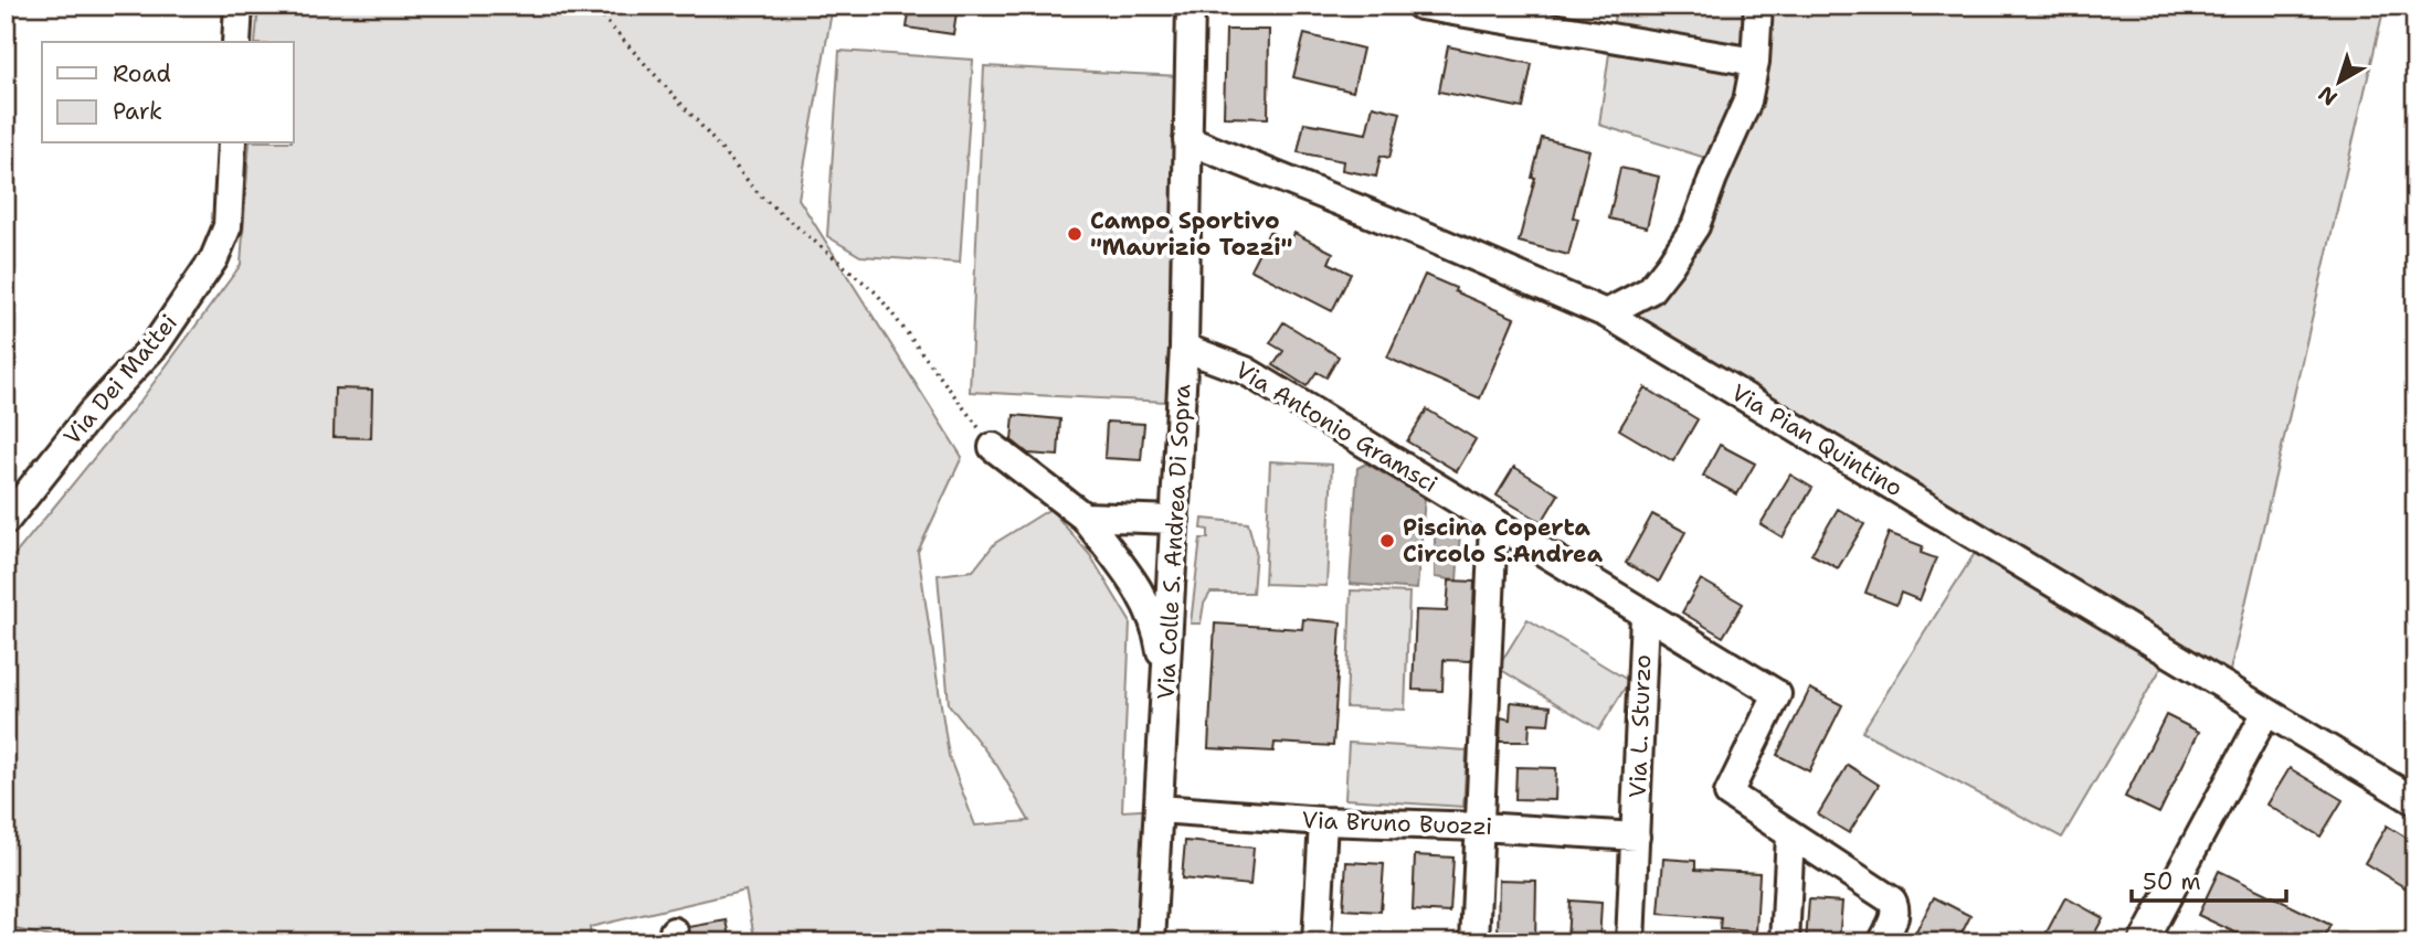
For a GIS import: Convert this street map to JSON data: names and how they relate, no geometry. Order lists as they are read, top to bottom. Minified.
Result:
{"streets":{"street":["Via Dei Mattei","Via Antonio Gramsci","Via Pian Quintino","Via Colle S. Andrea Di Sopra","Via L. Sturzo","Via Bruno Buozzi"]},"crossings":[["Via Antonio Gramsci","Via Colle S. Andrea Di Sopra"],["Via Antonio Gramsci","Via L. Sturzo"],["Via Pian Quintino","Via Colle S. Andrea Di Sopra"],["Via Colle S. Andrea Di Sopra","Via Bruno Buozzi"],["Via L. Sturzo","Via Bruno Buozzi"]],"places":["Campo Sportivo \"Maurizio Tozzi\"","Piscina Coperta Circolo S.Andrea"],"legend":["Road","Park"],"scale_bar":"50 m","north":"bottom left"}
